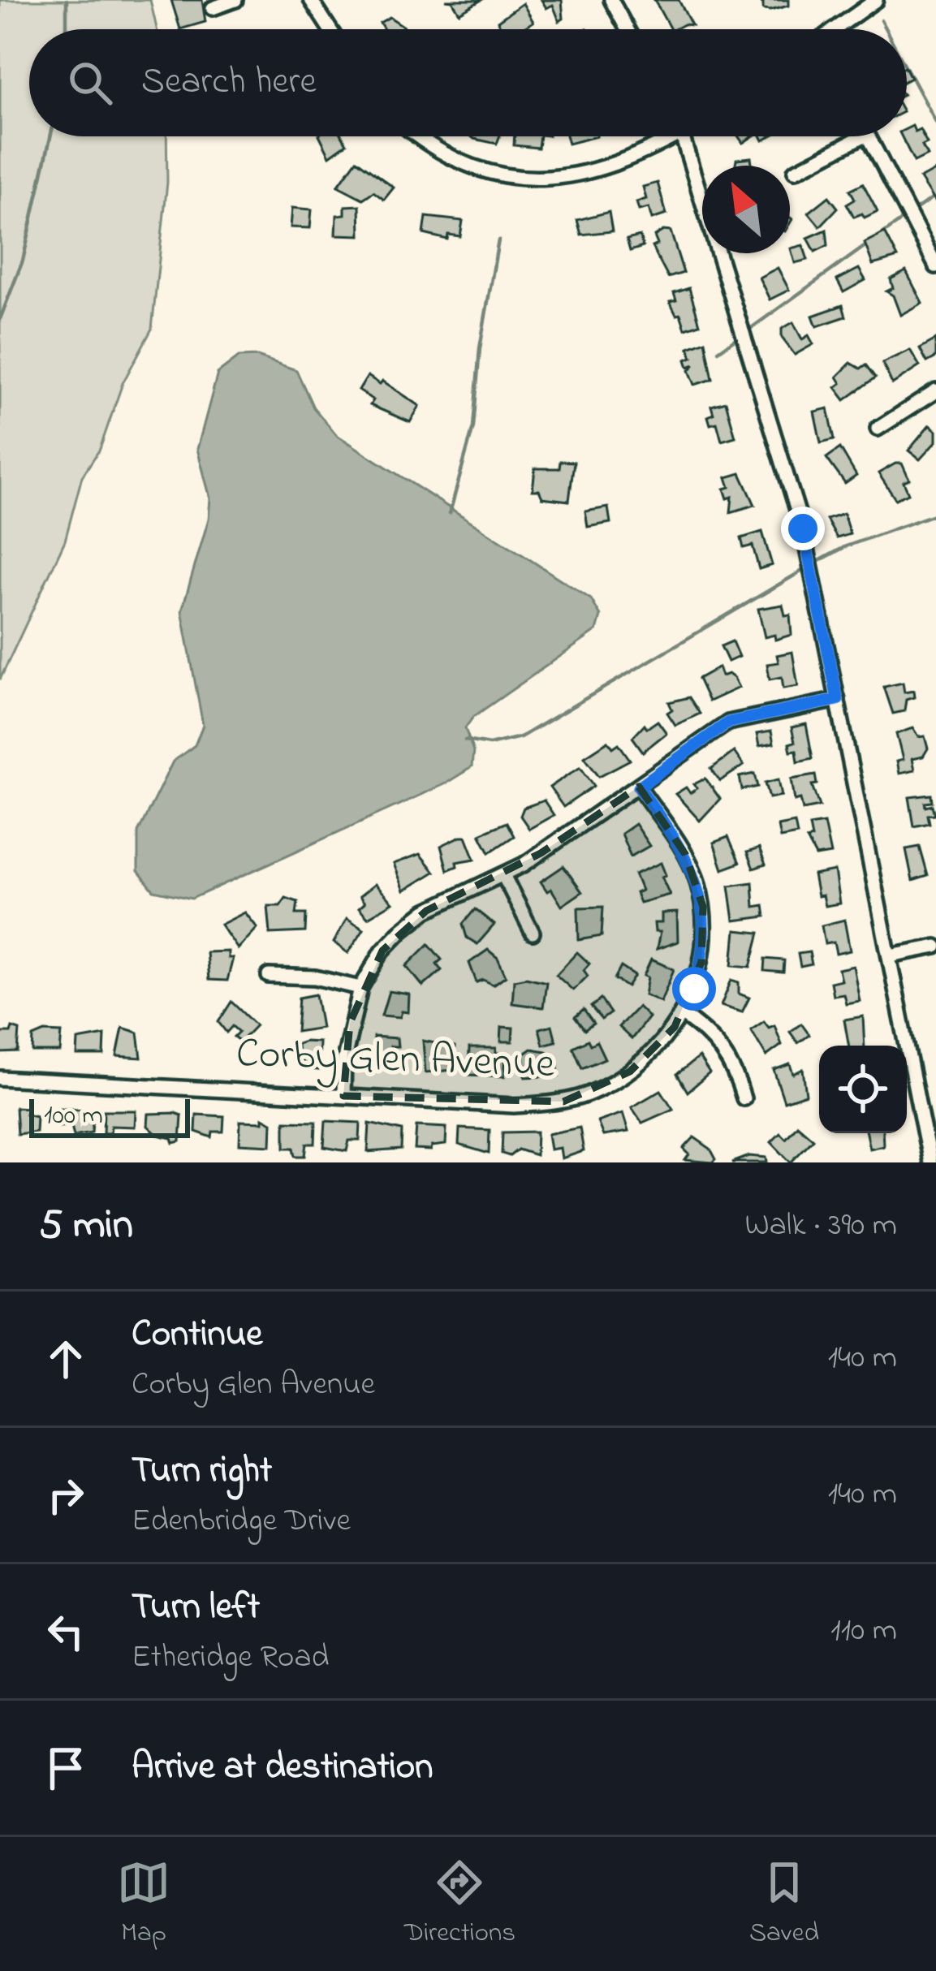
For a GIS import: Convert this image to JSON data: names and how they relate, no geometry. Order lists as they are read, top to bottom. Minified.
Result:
{"streets":{"street":["Corby Glen Avenue"]},"scale_bar":"100 m","north":"top left","page":{"search":"Search here","scale":"100 m","heading":["5 min","Walk · 390 m"],"list":[["Continue","Corby Glen Avenue","140 m"],["Turn right","Edenbridge Drive","140 m"],["Turn left","Etheridge Road","110 m"],"Arrive at destination"],"nav":["Map","Directions","Saved"]}}
